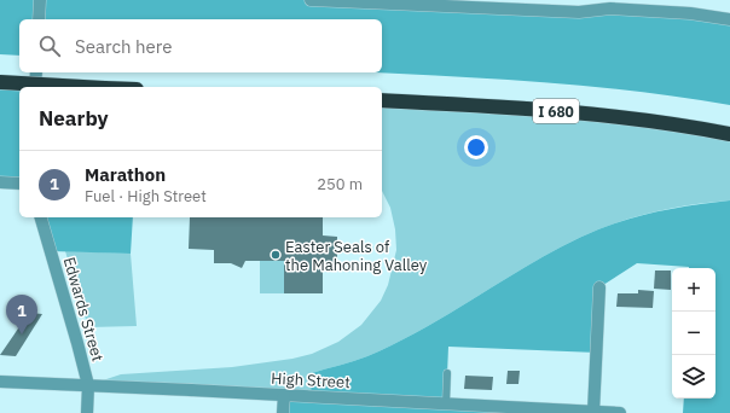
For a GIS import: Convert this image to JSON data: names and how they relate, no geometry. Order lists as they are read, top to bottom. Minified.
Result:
{"streets":{"highway":["I 680"],"street":["Edwards Street","High Street"]},"crossings":[["Edwards Street","High Street"]],"places":["Easter Seals of the Mahoning Valley"],"page":{"search":"Search here","heading":"Nearby","list":[{"mark":"1","name":"Marathon","note":"Fuel · High Street","value":"250 m"}],"map_buttons":["+","−"],"pins":"1"}}
